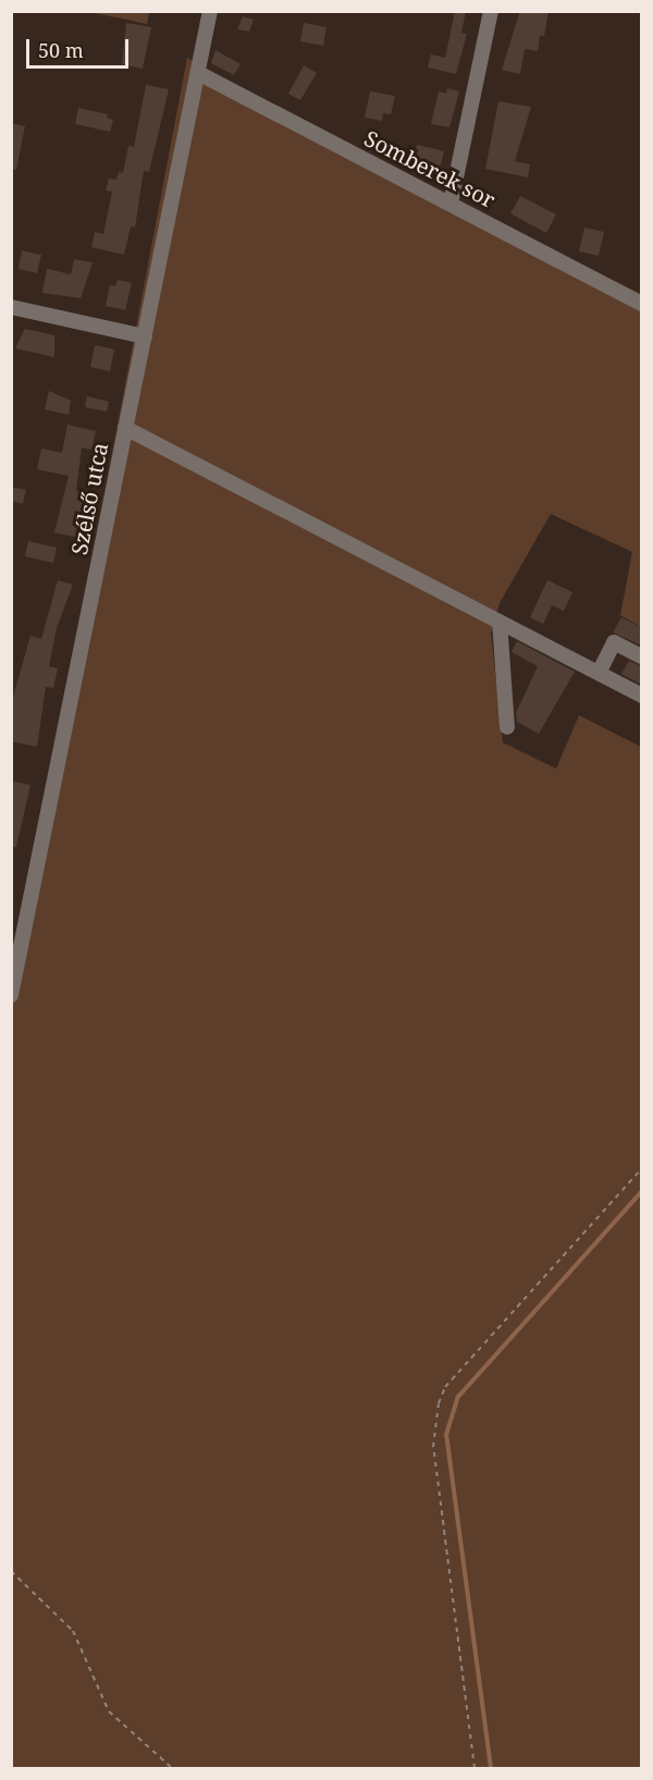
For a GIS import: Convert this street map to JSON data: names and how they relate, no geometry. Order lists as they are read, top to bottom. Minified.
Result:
{"streets":{"street":["Somberek sor","Szélső utca"]},"crossings":[["Somberek sor","Szélső utca"]],"scale_bar":"50 m"}
